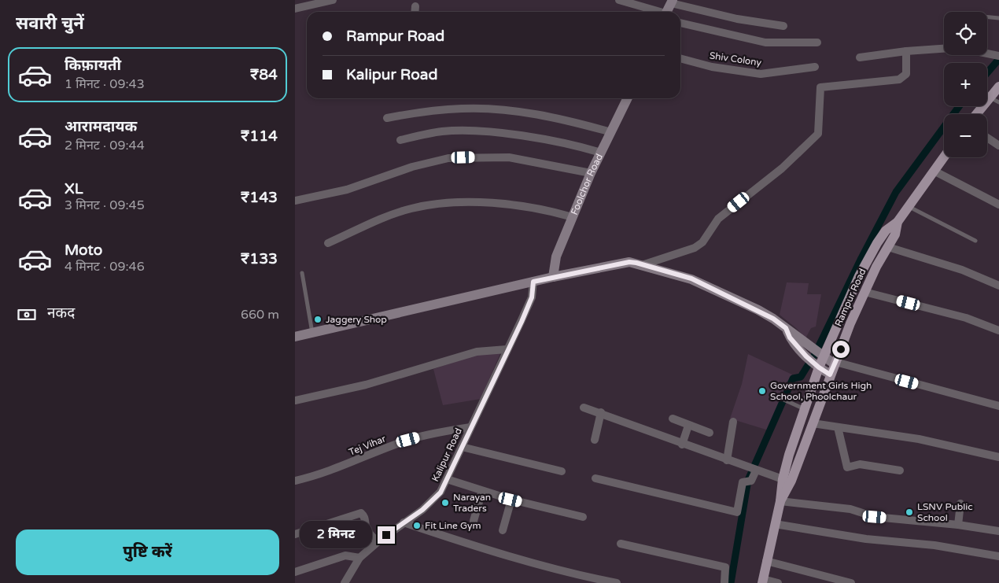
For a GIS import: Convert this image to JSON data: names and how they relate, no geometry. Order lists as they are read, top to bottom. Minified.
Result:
{"streets":{"main road":["Foolchor Road","Rampur Road"],"street":["Shiv Colony","Tej Vihar","Kalipur Road"]},"crossings":[["Tej Vihar","Kalipur Road"]],"places":["Jaggery Shop","Government Girls High School, Phoolchaur","Narayan Traders","LSNV Public School","Fit Line Gym"],"page":{"heading":"सवारी चुनें","map_buttons":["+","−"],"banner":["Rampur Road","Kalipur Road"],"list":[{"name":"किफ़ायती","note":"1 मिनट · 09:43","value":"₹84"},{"name":"आरामदायक","note":"2 मिनट · 09:44","value":"₹114"},{"name":"XL","note":"3 मिनट · 09:45","value":"₹143"},{"name":"Moto","note":"4 मिनट · 09:46","value":"₹133"}],"pay":["नकद","660 m"],"bubble":"2 मिनट","buttons":"पुष्टि करें"}}
